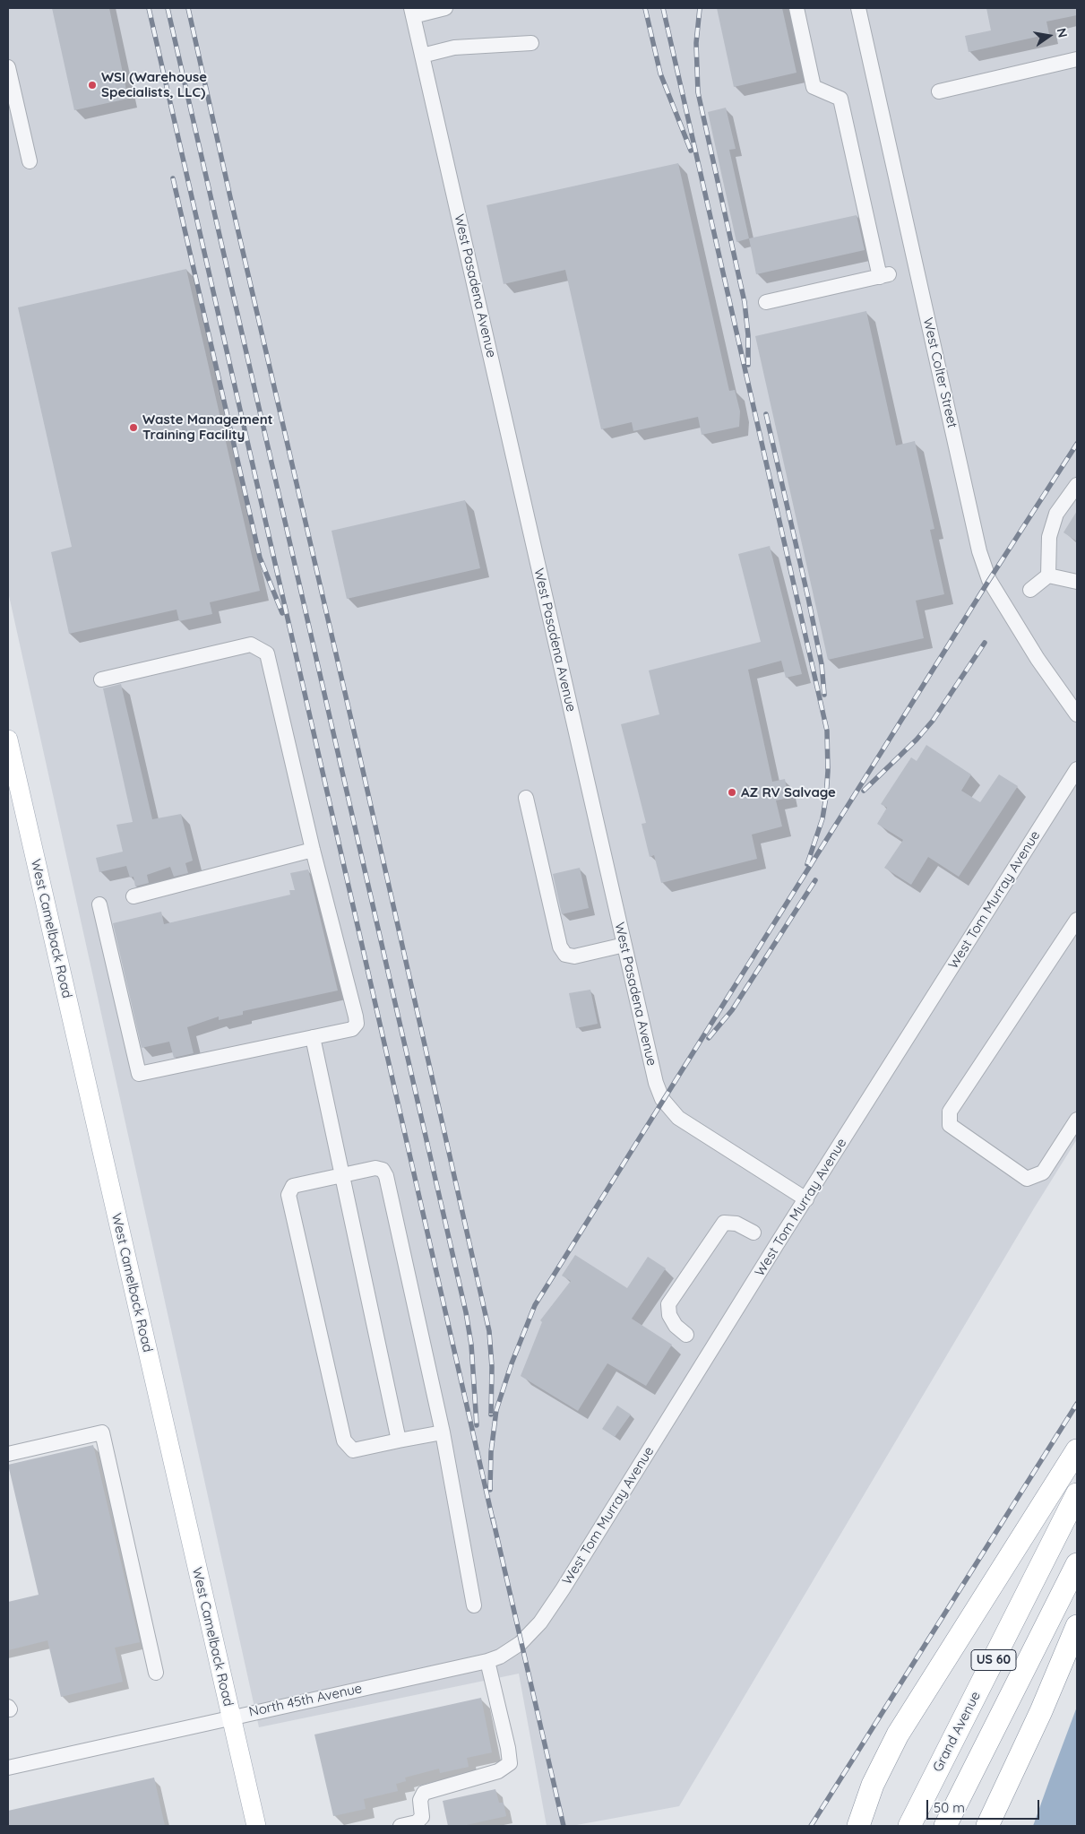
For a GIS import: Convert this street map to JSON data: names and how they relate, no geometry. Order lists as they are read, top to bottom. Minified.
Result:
{"streets":{"highway":["US 60","Grand Avenue"],"main road":["West Camelback Road"],"street":["West Pasadena Avenue","West Colter Street","West Tom Murray Avenue","North 45th Avenue"]},"crossings":[["West Pasadena Avenue","West Tom Murray Avenue"],["West Tom Murray Avenue","North 45th Avenue"],["West Camelback Road","North 45th Avenue"]],"places":["WSI (Warehouse Specialists, LLC)","Waste Management Training Facility","AZ RV Salvage"],"scale_bar":"50 m","north":"right"}
